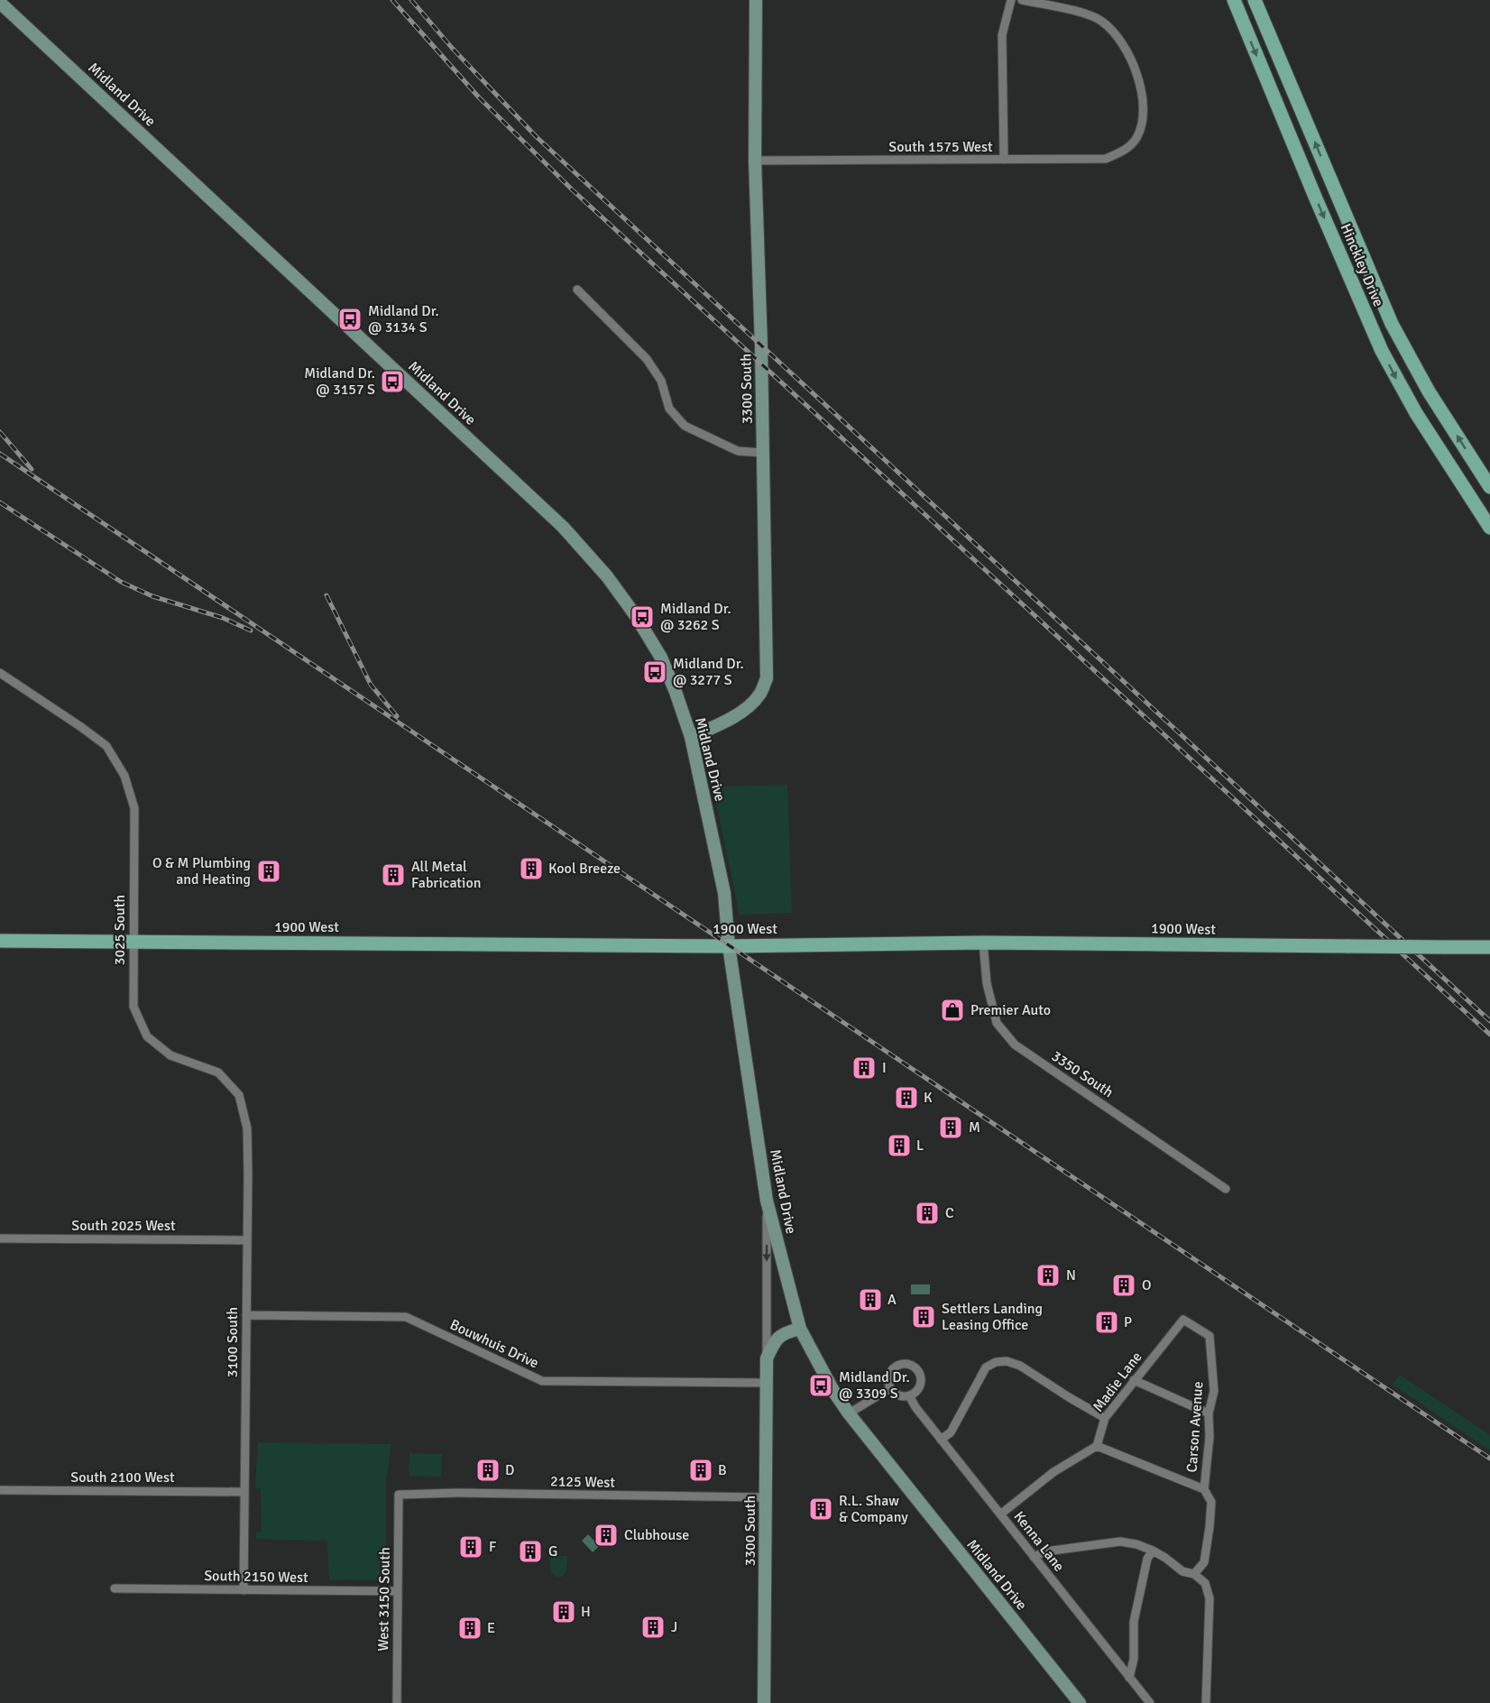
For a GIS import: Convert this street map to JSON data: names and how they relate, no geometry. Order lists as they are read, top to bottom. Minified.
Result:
{"streets":{"main road":["Hinckley Drive","1900 West"],"street":["Midland Drive","South 1575 West","3300 South","3025 South","3350 South","South 2025 West","3100 South","Bouwhuis Drive","Madie Lane","Carson Avenue","South 2100 West","2125 West","Kenna Lane","South 2150 West","West 3150 South"]},"crossings":[["Midland Drive","3300 South"],["Midland Drive","1900 West"],["South 1575 West","3300 South"],["3300 South","Bouwhuis Drive"],["3300 South","2125 West"],["1900 West","3025 South"],["1900 West","3350 South"],["3025 South","3100 South"],["South 2025 West","3100 South"],["3100 South","Bouwhuis Drive"],["3100 South","South 2100 West"],["3100 South","South 2150 West"],["Madie Lane","Carson Avenue"],["2125 West","West 3150 South"],["South 2150 West","West 3150 South"]],"places":{"bus stop":["Midland Dr. @ 3134 S","Midland Dr. @ 3157 S","Midland Dr. @ 3262 S","Midland Dr. @ 3277 S","Midland Dr. @ 3309 S"],"building":["Kool Breeze","O & M Plumbing and Heating","All Metal Fabrication","I","K","M","L","C","N","O","A","Settlers Landing Leasing Office","P","D","B","R.L. Shaw & Company","Clubhouse","F","G","H","J","E"],"shop":["Premier Auto"]}}
